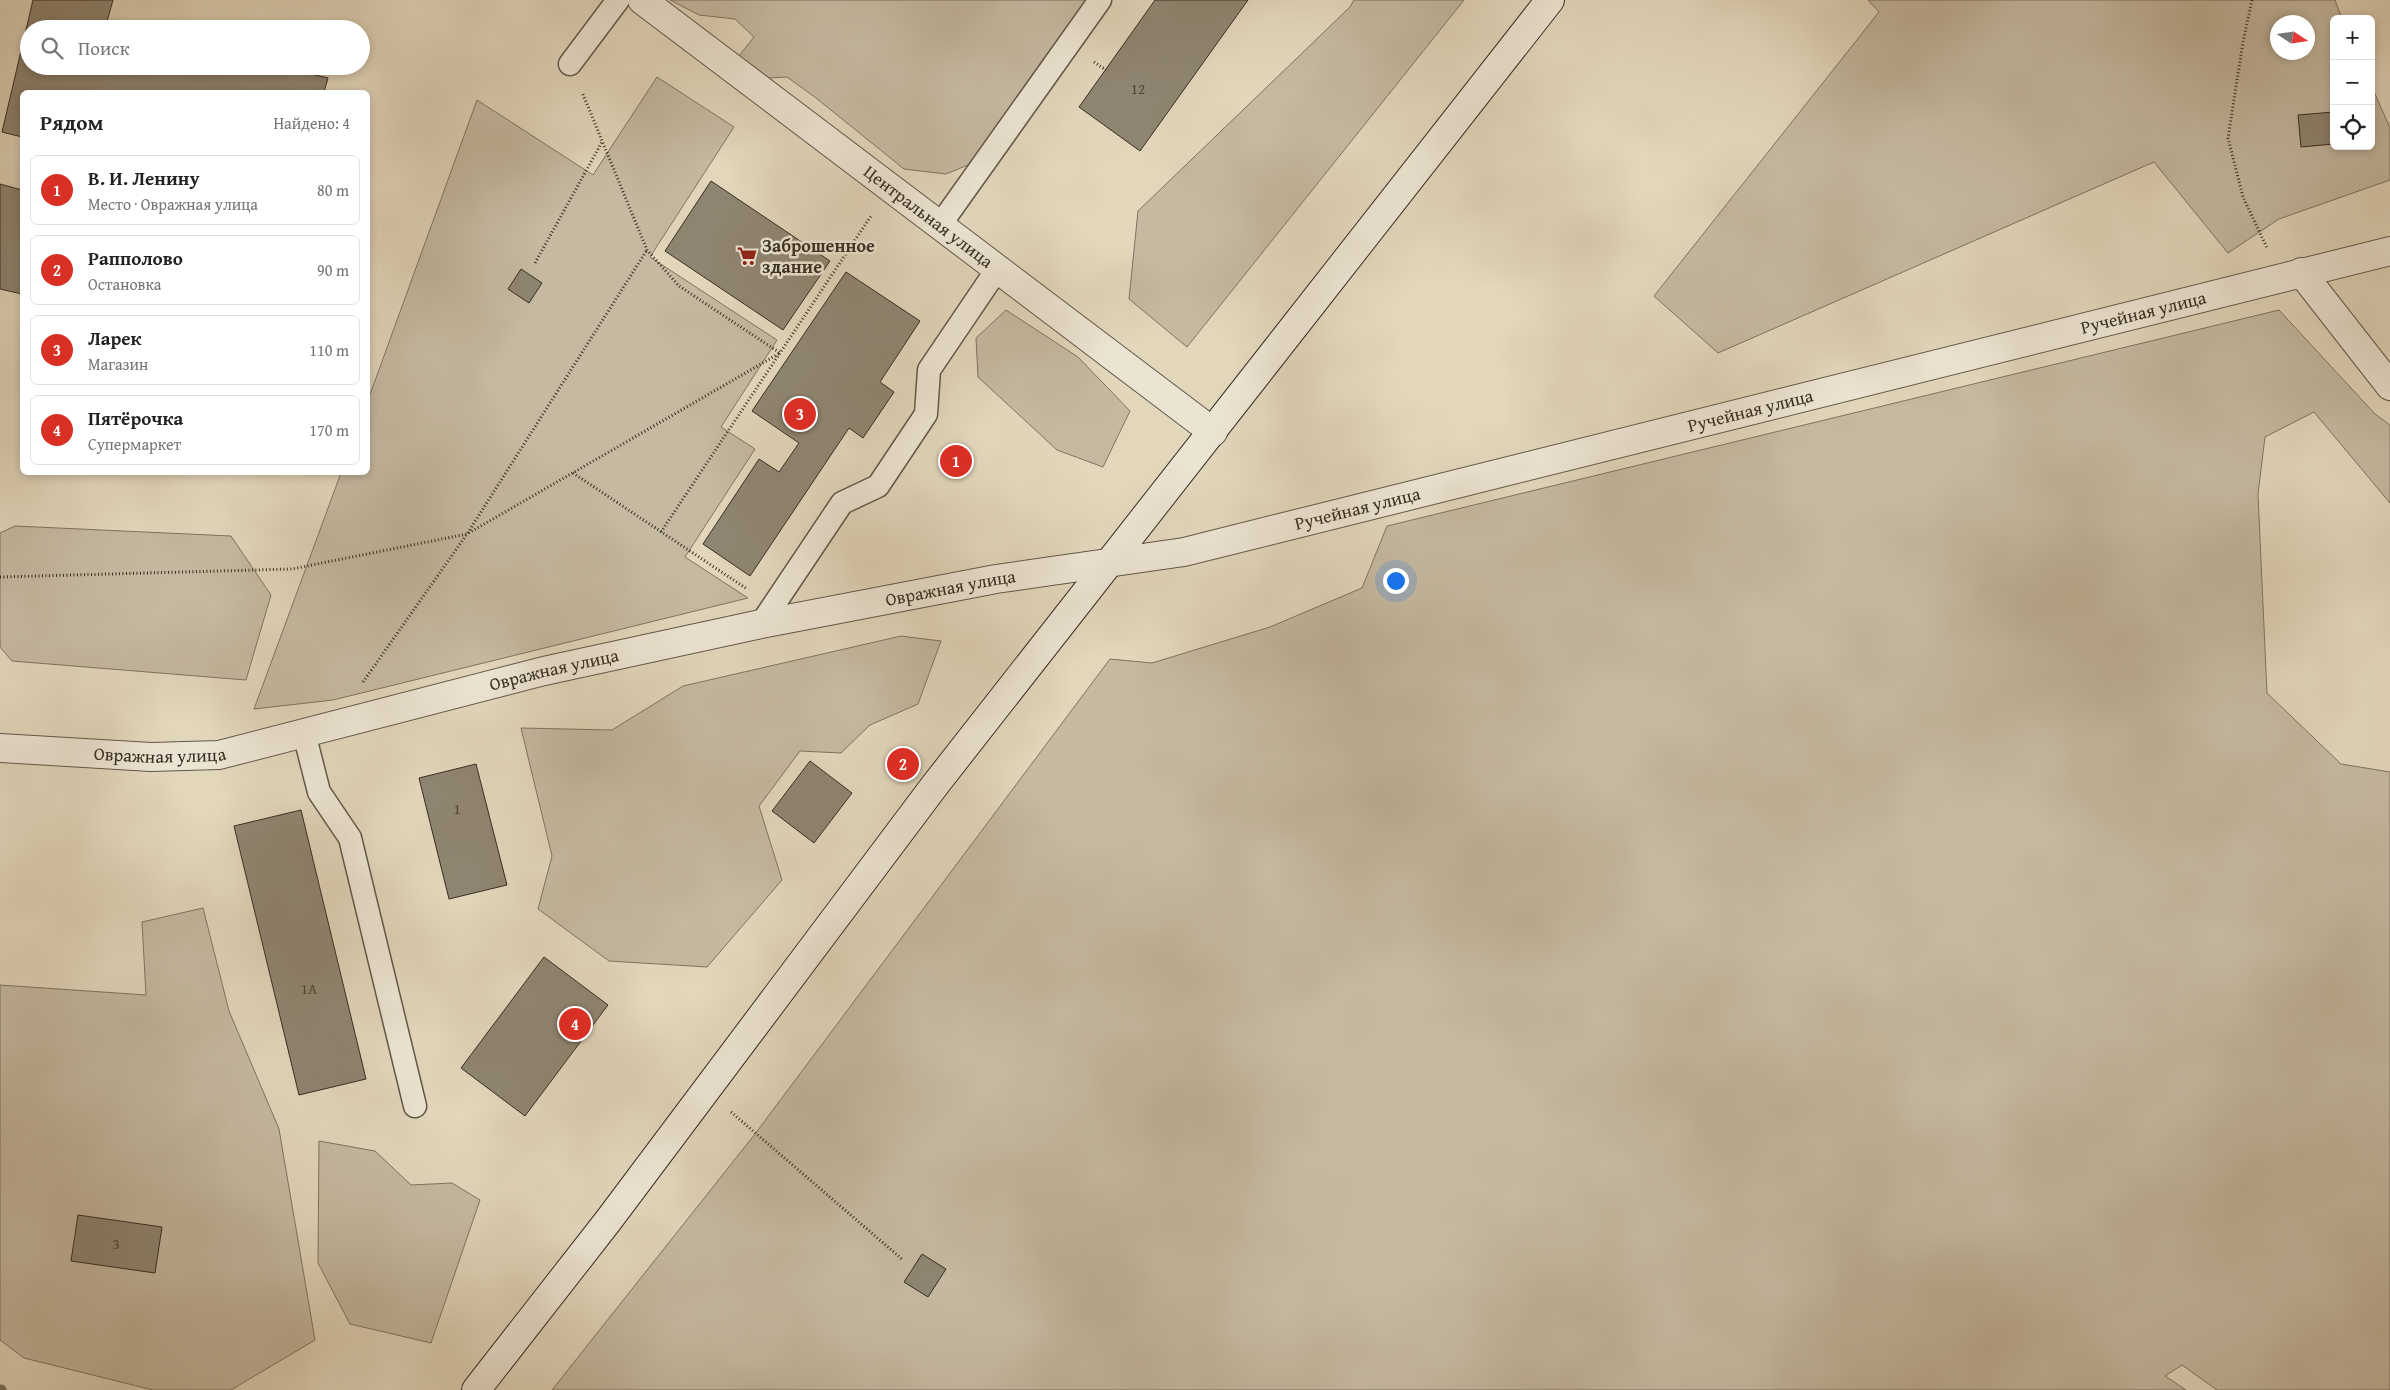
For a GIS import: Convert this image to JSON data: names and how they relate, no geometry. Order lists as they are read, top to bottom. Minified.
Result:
{"streets":{"street":["Центральная улица","Ручейная улица","Овражная улица"]},"crossings":[["Ручейная улица","Овражная улица"]],"places":{"supermarket":["Заброшенное здание"]},"house_numbers":["12","1","1А","3"],"north":"right","page":{"map_buttons":["+","−"],"search":"Поиск","heading":["Рядом","Найдено: 4"],"list":[{"mark":"1","name":"В. И. Ленину","note":"Место · Овражная улица","value":"80 m"},{"mark":"2","name":"Рапполово","note":"Остановка","value":"90 m"},{"mark":"3","name":"Ларек","note":"Магазин","value":"110 m"},{"mark":"4","name":"Пятёрочка","note":"Супермаркет","value":"170 m"}],"pins":["3","1","2","4"]}}
